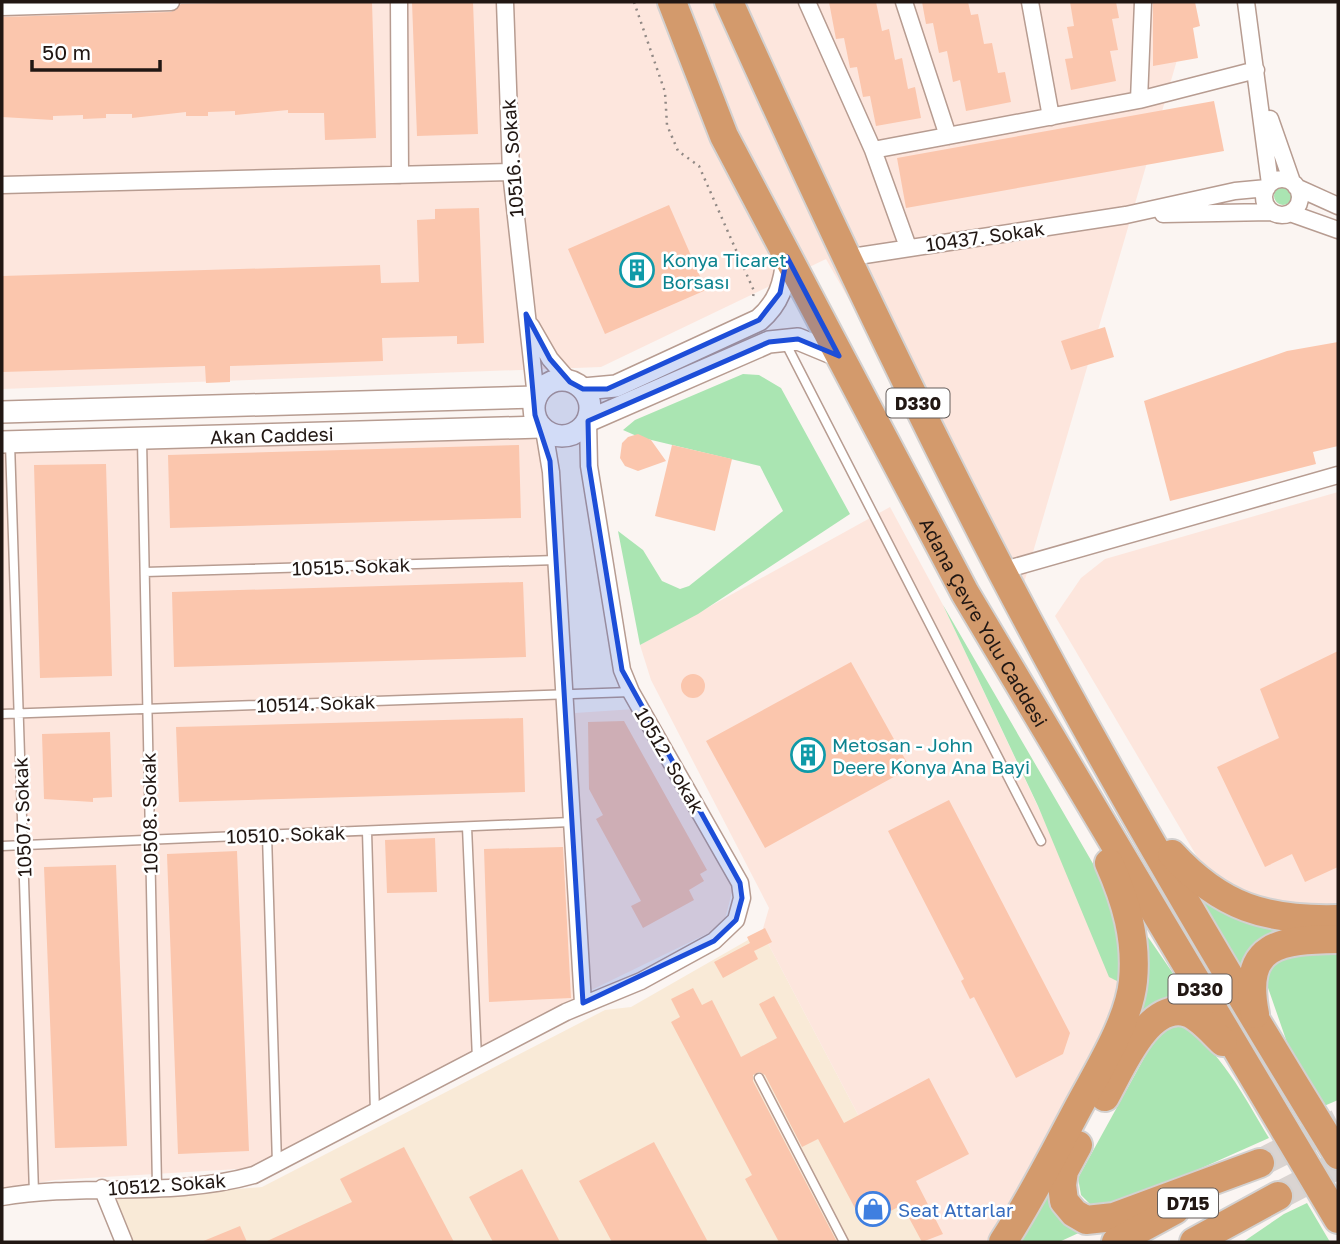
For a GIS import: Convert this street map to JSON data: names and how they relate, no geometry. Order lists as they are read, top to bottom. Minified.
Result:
{"streets":{"highway":["D330","Adana Çevre Yolu Caddesi","D715"],"street":["10516. Sokak","10437. Sokak","Akan Caddesi","10512. Sokak"],"lane":["10515. Sokak","10514. Sokak","10508. Sokak","10507. Sokak","10510. Sokak"]},"crossings":[["10516. Sokak","Akan Caddesi"],["10516. Sokak","10512. Sokak"],["10437. Sokak","Adana Çevre Yolu Caddesi"],["Akan Caddesi","10512. Sokak"],["Akan Caddesi","10508. Sokak"],["Akan Caddesi","10507. Sokak"],["10515. Sokak","10508. Sokak"],["Adana Çevre Yolu Caddesi","D715"],["10514. Sokak","10512. Sokak"],["10514. Sokak","10508. Sokak"],["10514. Sokak","10507. Sokak"],["10512. Sokak","10508. Sokak"],["10512. Sokak","10507. Sokak"],["10508. Sokak","10510. Sokak"],["10507. Sokak","10510. Sokak"]],"places":{"building":["Konya Ticaret Borsası","Metosan - John Deere Konya Ana Bayi"],"shop":["Seat Attarlar"]},"scale_bar":"50 m"}
